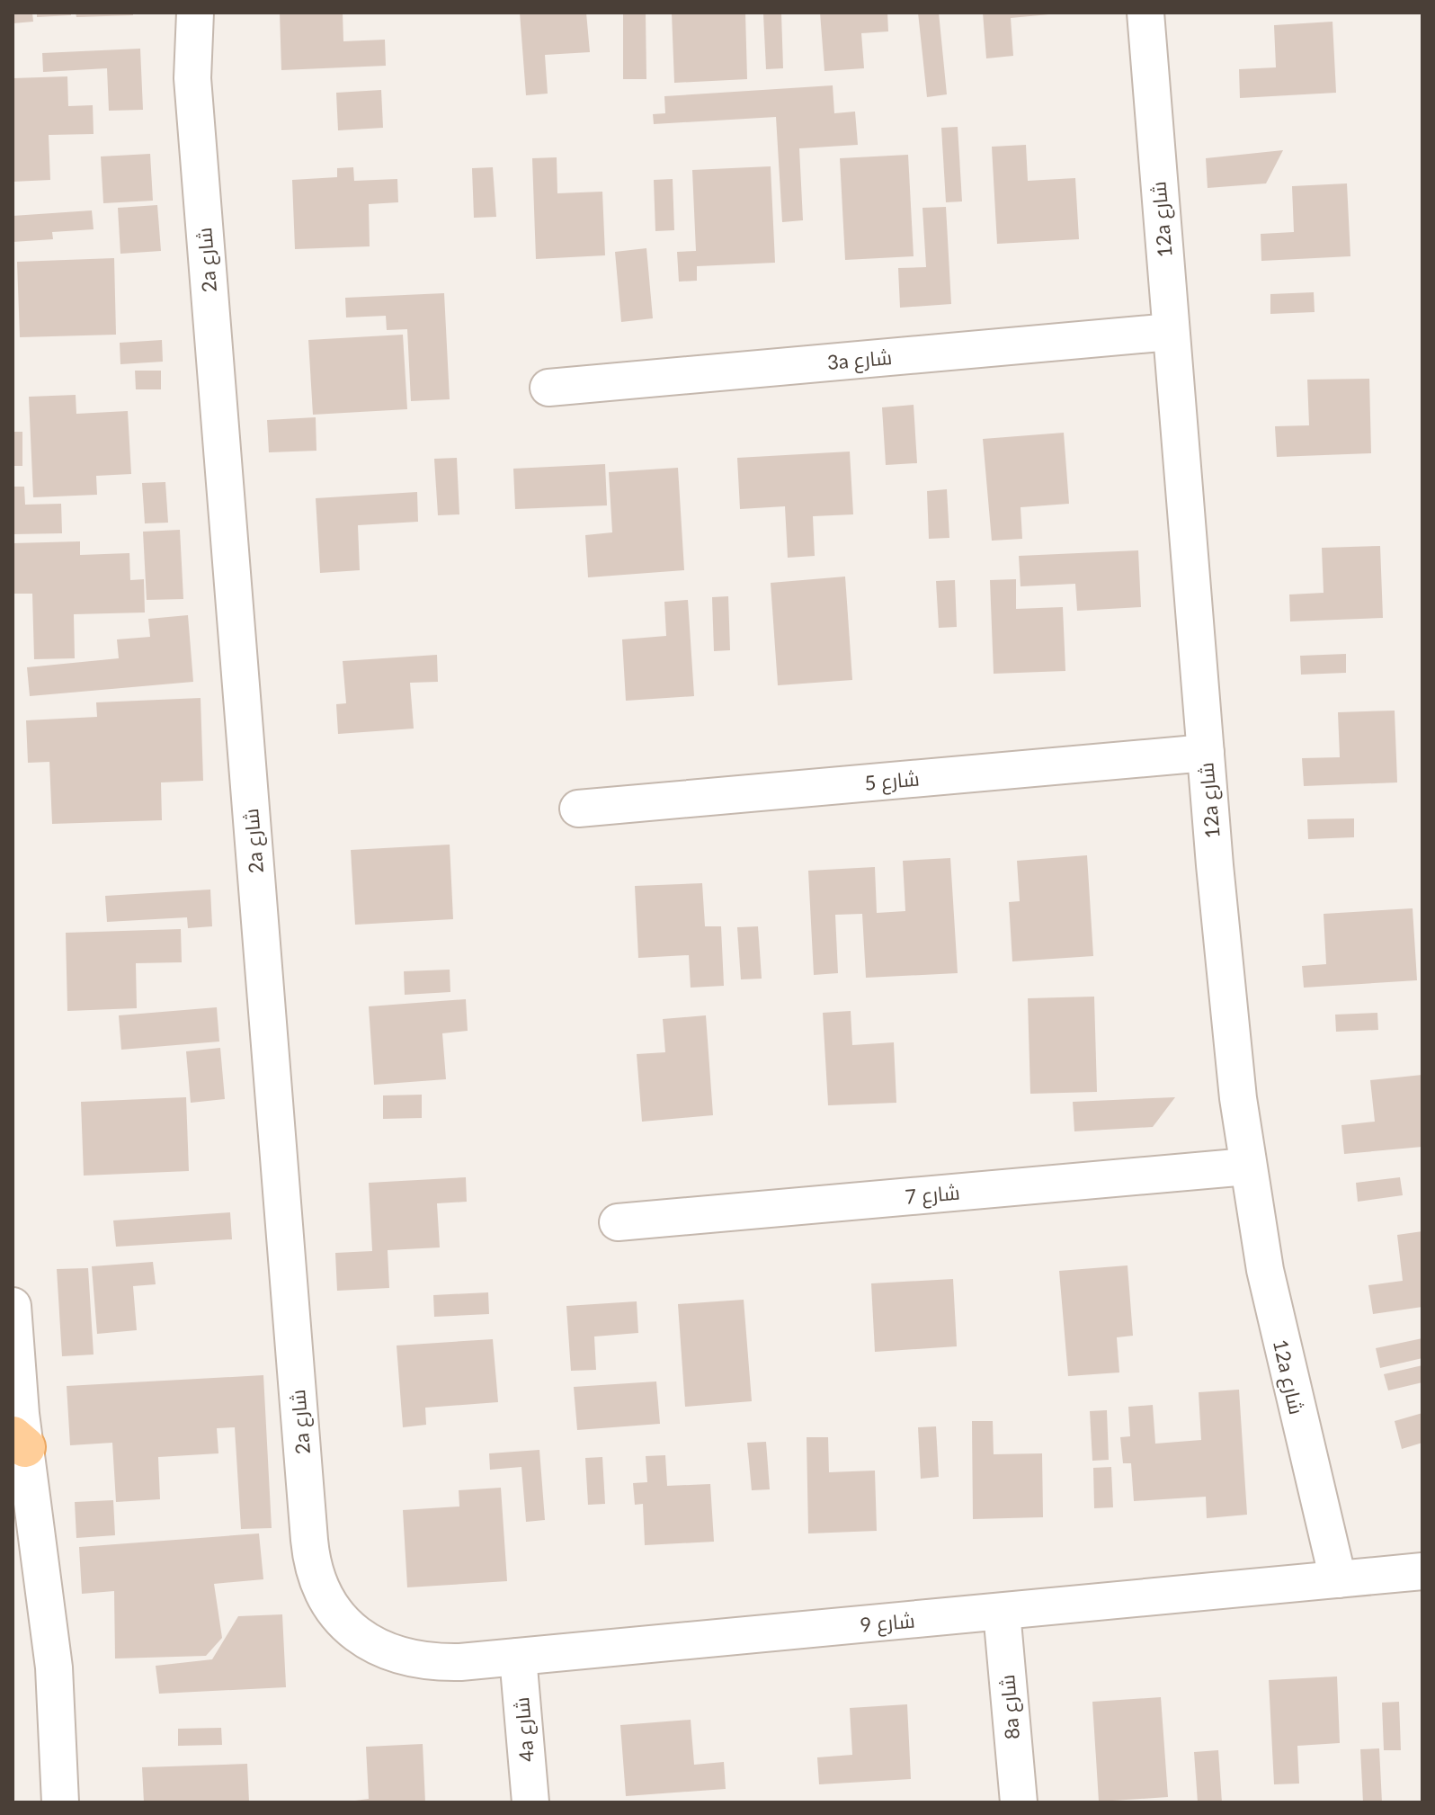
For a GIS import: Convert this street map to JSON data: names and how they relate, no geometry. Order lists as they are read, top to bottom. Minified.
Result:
{"streets":{"street":["12a شارع","2a شارع","3a شارع","شارع 5","شارع 7","شارع 9","8a شارع","4a شارع"]},"crossings":[["12a شارع","3a شارع"],["12a شارع","شارع 5"],["12a شارع","شارع 7"],["12a شارع","شارع 9"],["2a شارع","شارع 9"],["شارع 9","8a شارع"],["شارع 9","4a شارع"]]}
